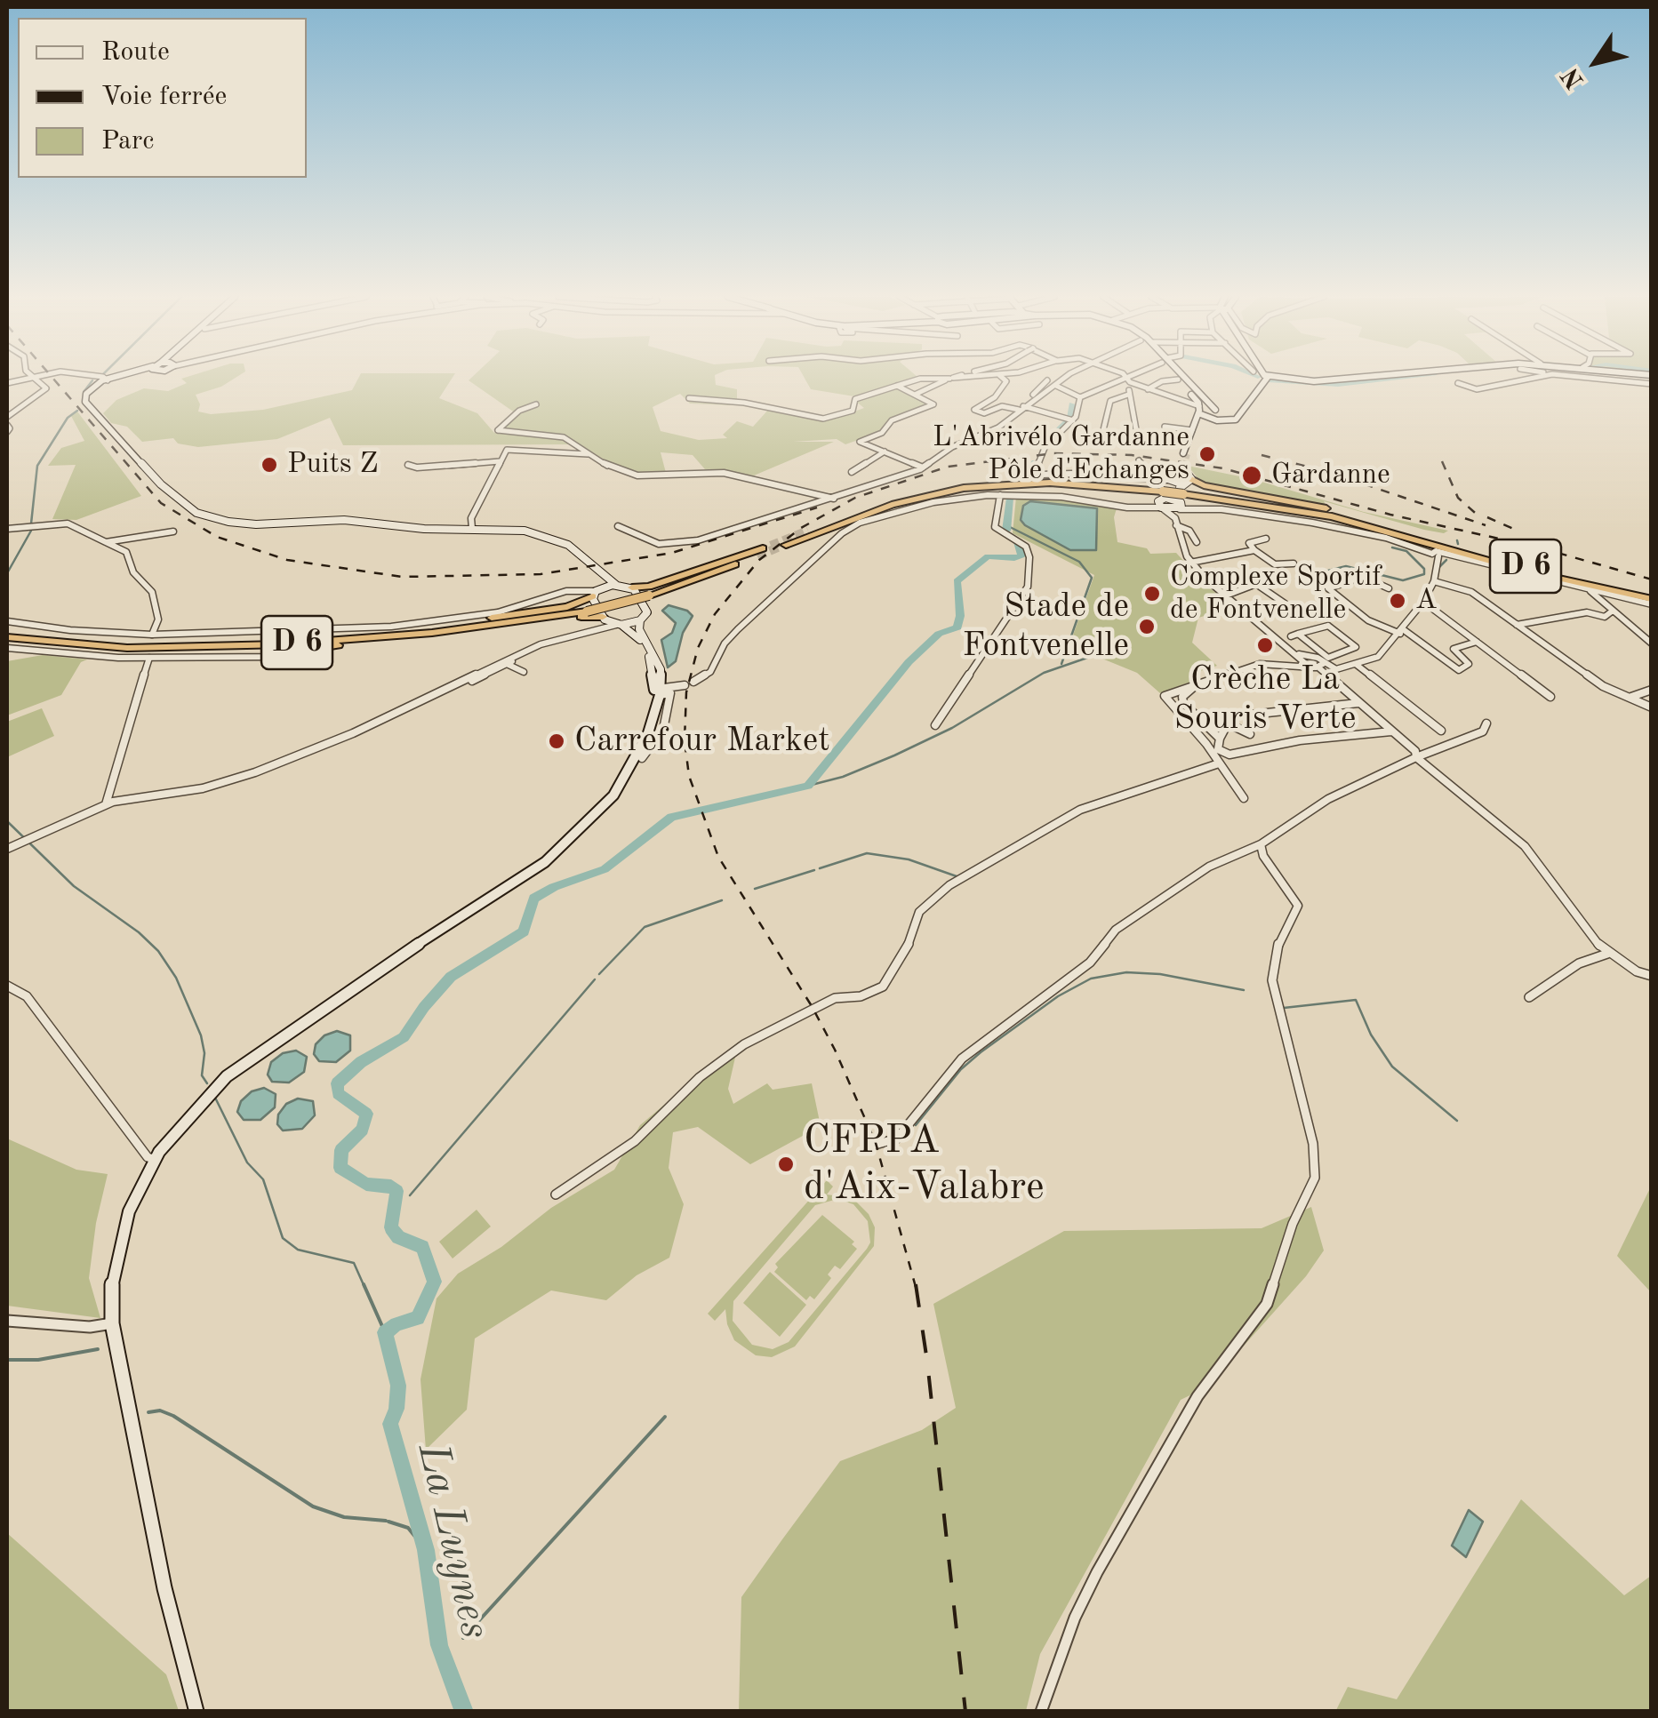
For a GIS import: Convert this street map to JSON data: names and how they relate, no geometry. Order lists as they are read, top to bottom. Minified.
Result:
{"streets":{"highway":["D 6"]},"water":["La Luynes"],"places":["L'Abrivélo Gardanne Pôle d'Echanges","Puits Z","Gardanne","Complexe Sportif de Fontvenelle","A","Stade de Fontvenelle","Crèche La Souris Verte","Carrefour Market","CFPPA d'Aix-Valabre"],"legend":["Route","Voie ferrée","Parc"],"north":"bottom left"}
